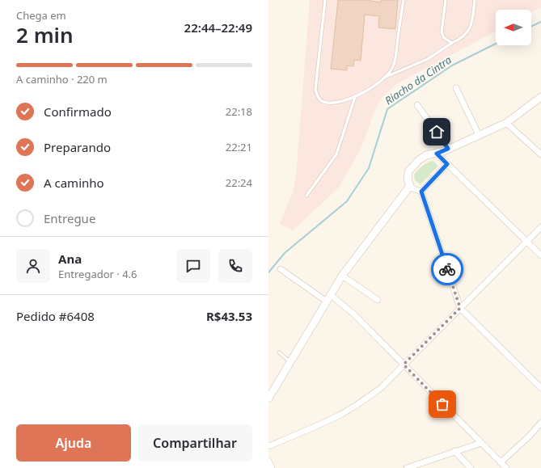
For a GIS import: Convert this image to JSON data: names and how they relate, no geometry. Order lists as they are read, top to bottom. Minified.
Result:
{"water":["Riacho da Cintra"],"north":"left","page":{"heading":["2 min","Chega em","22:44–22:49"],"panel":["Ana","Entregador · 4.6","Pedido #6408","R$43.53"],"bar":"A caminho · 220 m","list":[["Confirmado","22:18"],["Preparando","22:21"],["A caminho","22:24"],"Entregue"],"buttons":["Ajuda","Compartilhar"]}}
